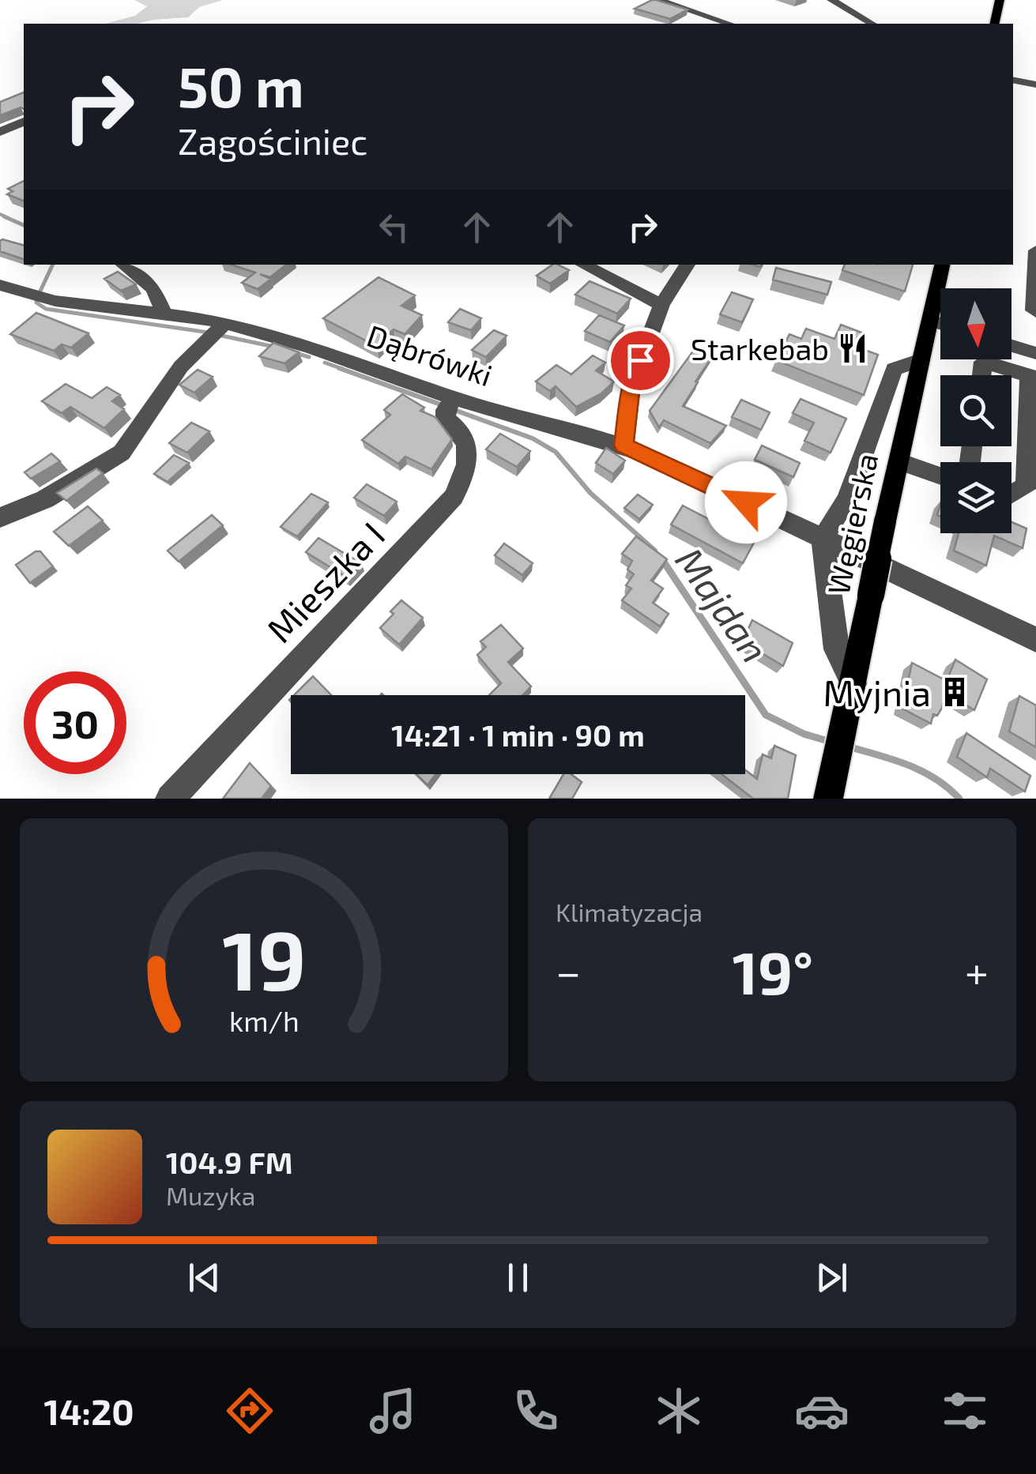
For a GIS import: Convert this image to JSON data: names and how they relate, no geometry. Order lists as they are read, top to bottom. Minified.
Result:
{"streets":{"main road":["Węgierska"],"street":["Dąbrówki","Mieszka I"]},"crossings":[["Dąbrówki","Mieszka I"]],"water":["Majdan"],"places":{"restaurant":["Starkebab"],"building":["Myjnia"]},"north":"bottom","page":{"turn":["50 m","Zagościniec"],"limit":"30","trip":"14:21 · 1 min · 90 m","tile":"Klimatyzacja","heat":["−","19°","+"],"song":["104.9 FM","Muzyka"],"tabs":"14:20","gauge":["19","km/h"]}}
